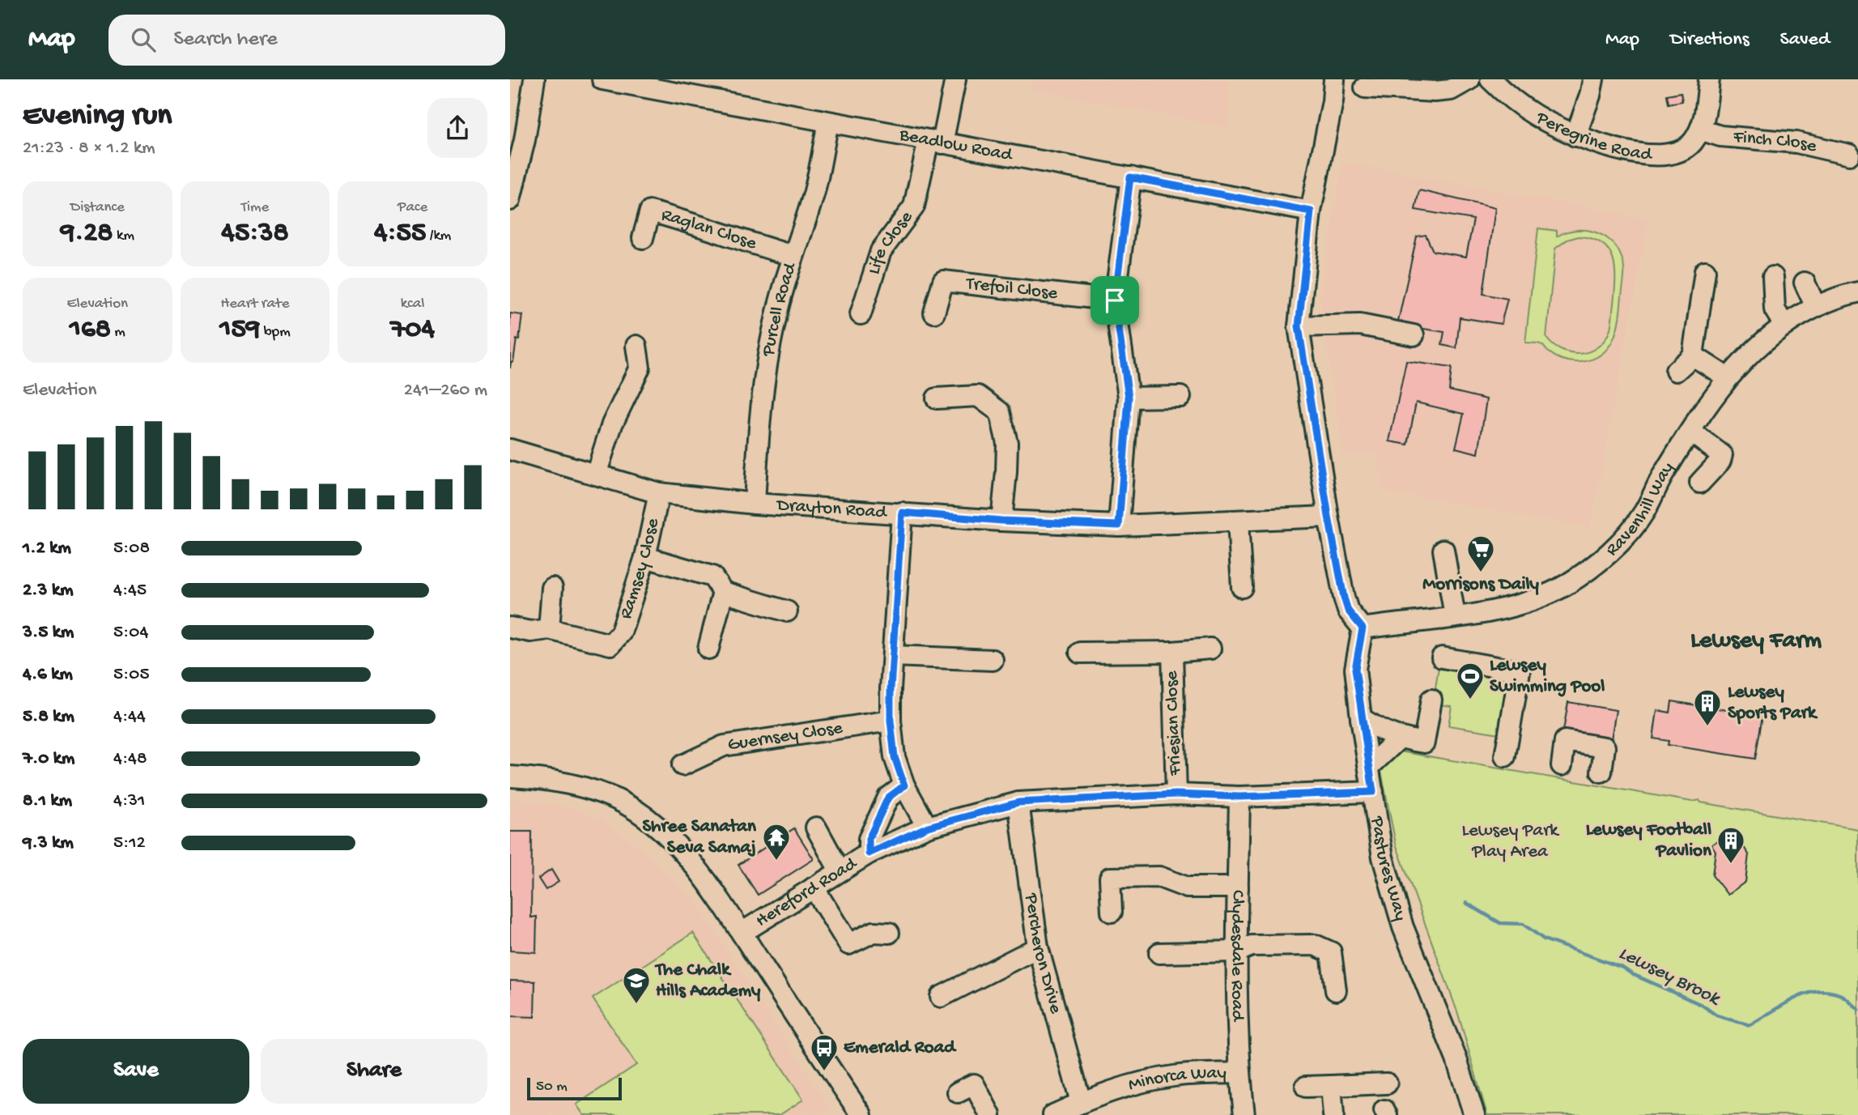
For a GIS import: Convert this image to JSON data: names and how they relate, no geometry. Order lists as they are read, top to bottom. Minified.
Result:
{"streets":{"street":["Peregrine Road","Finch Close","Beadlow Road","Raglan Close","Life Close","Trefoil Close","Purcell Road","Ravenhill Way","Drayton Road","Ramsey Close","Friesian Close","Guernsey Close","Pastures Way","Hereford Road","Percheron Drive","Clydesdale Road","Minorca Way"]},"crossings":[["Peregrine Road","Finch Close"],["Beadlow Road","Life Close"],["Beadlow Road","Purcell Road"],["Raglan Close","Purcell Road"],["Purcell Road","Drayton Road"],["Ravenhill Way","Pastures Way"],["Drayton Road","Ramsey Close"],["Friesian Close","Hereford Road"],["Pastures Way","Hereford Road"],["Hereford Road","Percheron Drive"],["Hereford Road","Clydesdale Road"],["Percheron Drive","Minorca Way"],["Clydesdale Road","Minorca Way"]],"districts":["Lewsey Farm"],"water":["Lewsey Brook"],"parks":["Lewsey Park Play Area"],"places":{"supermarket":["Morrisons Daily"],"sports":["Lewsey Swimming Pool"],"building":["Lewsey Sports Park","Lewsey Football Pavlion"],"temple":["Shree Sanatan Seva Samaj"],"school or university":["The Chalk Hills Academy"],"bus stop":["Emerald Road"]},"scale_bar":"50 m","page":{"header":"Map","search":"Search here","nav":["Map","Directions","Saved"],"heading":["Evening run","21:23 · 8 × 1.2 km"],"stats":[["Distance","9.28 km"],["Time","45:38"],["Pace","4:55 /km"],["Elevation","168 m"],["Heart rate","159 bpm"],["kcal","704"]],"chart":["Elevation","241–260 m"],"list":[{"name":"1.2 km","note":"5:08"},{"name":"2.3 km","note":"4:45"},{"name":"3.5 km","note":"5:04"},{"name":"4.6 km","note":"5:05"},{"name":"5.8 km","note":"4:44"},{"name":"7.0 km","note":"4:48"},{"name":"8.1 km","note":"4:31"},{"name":"9.3 km","note":"5:12"}],"buttons":["Save","Share"],"scale":"50 m"}}
